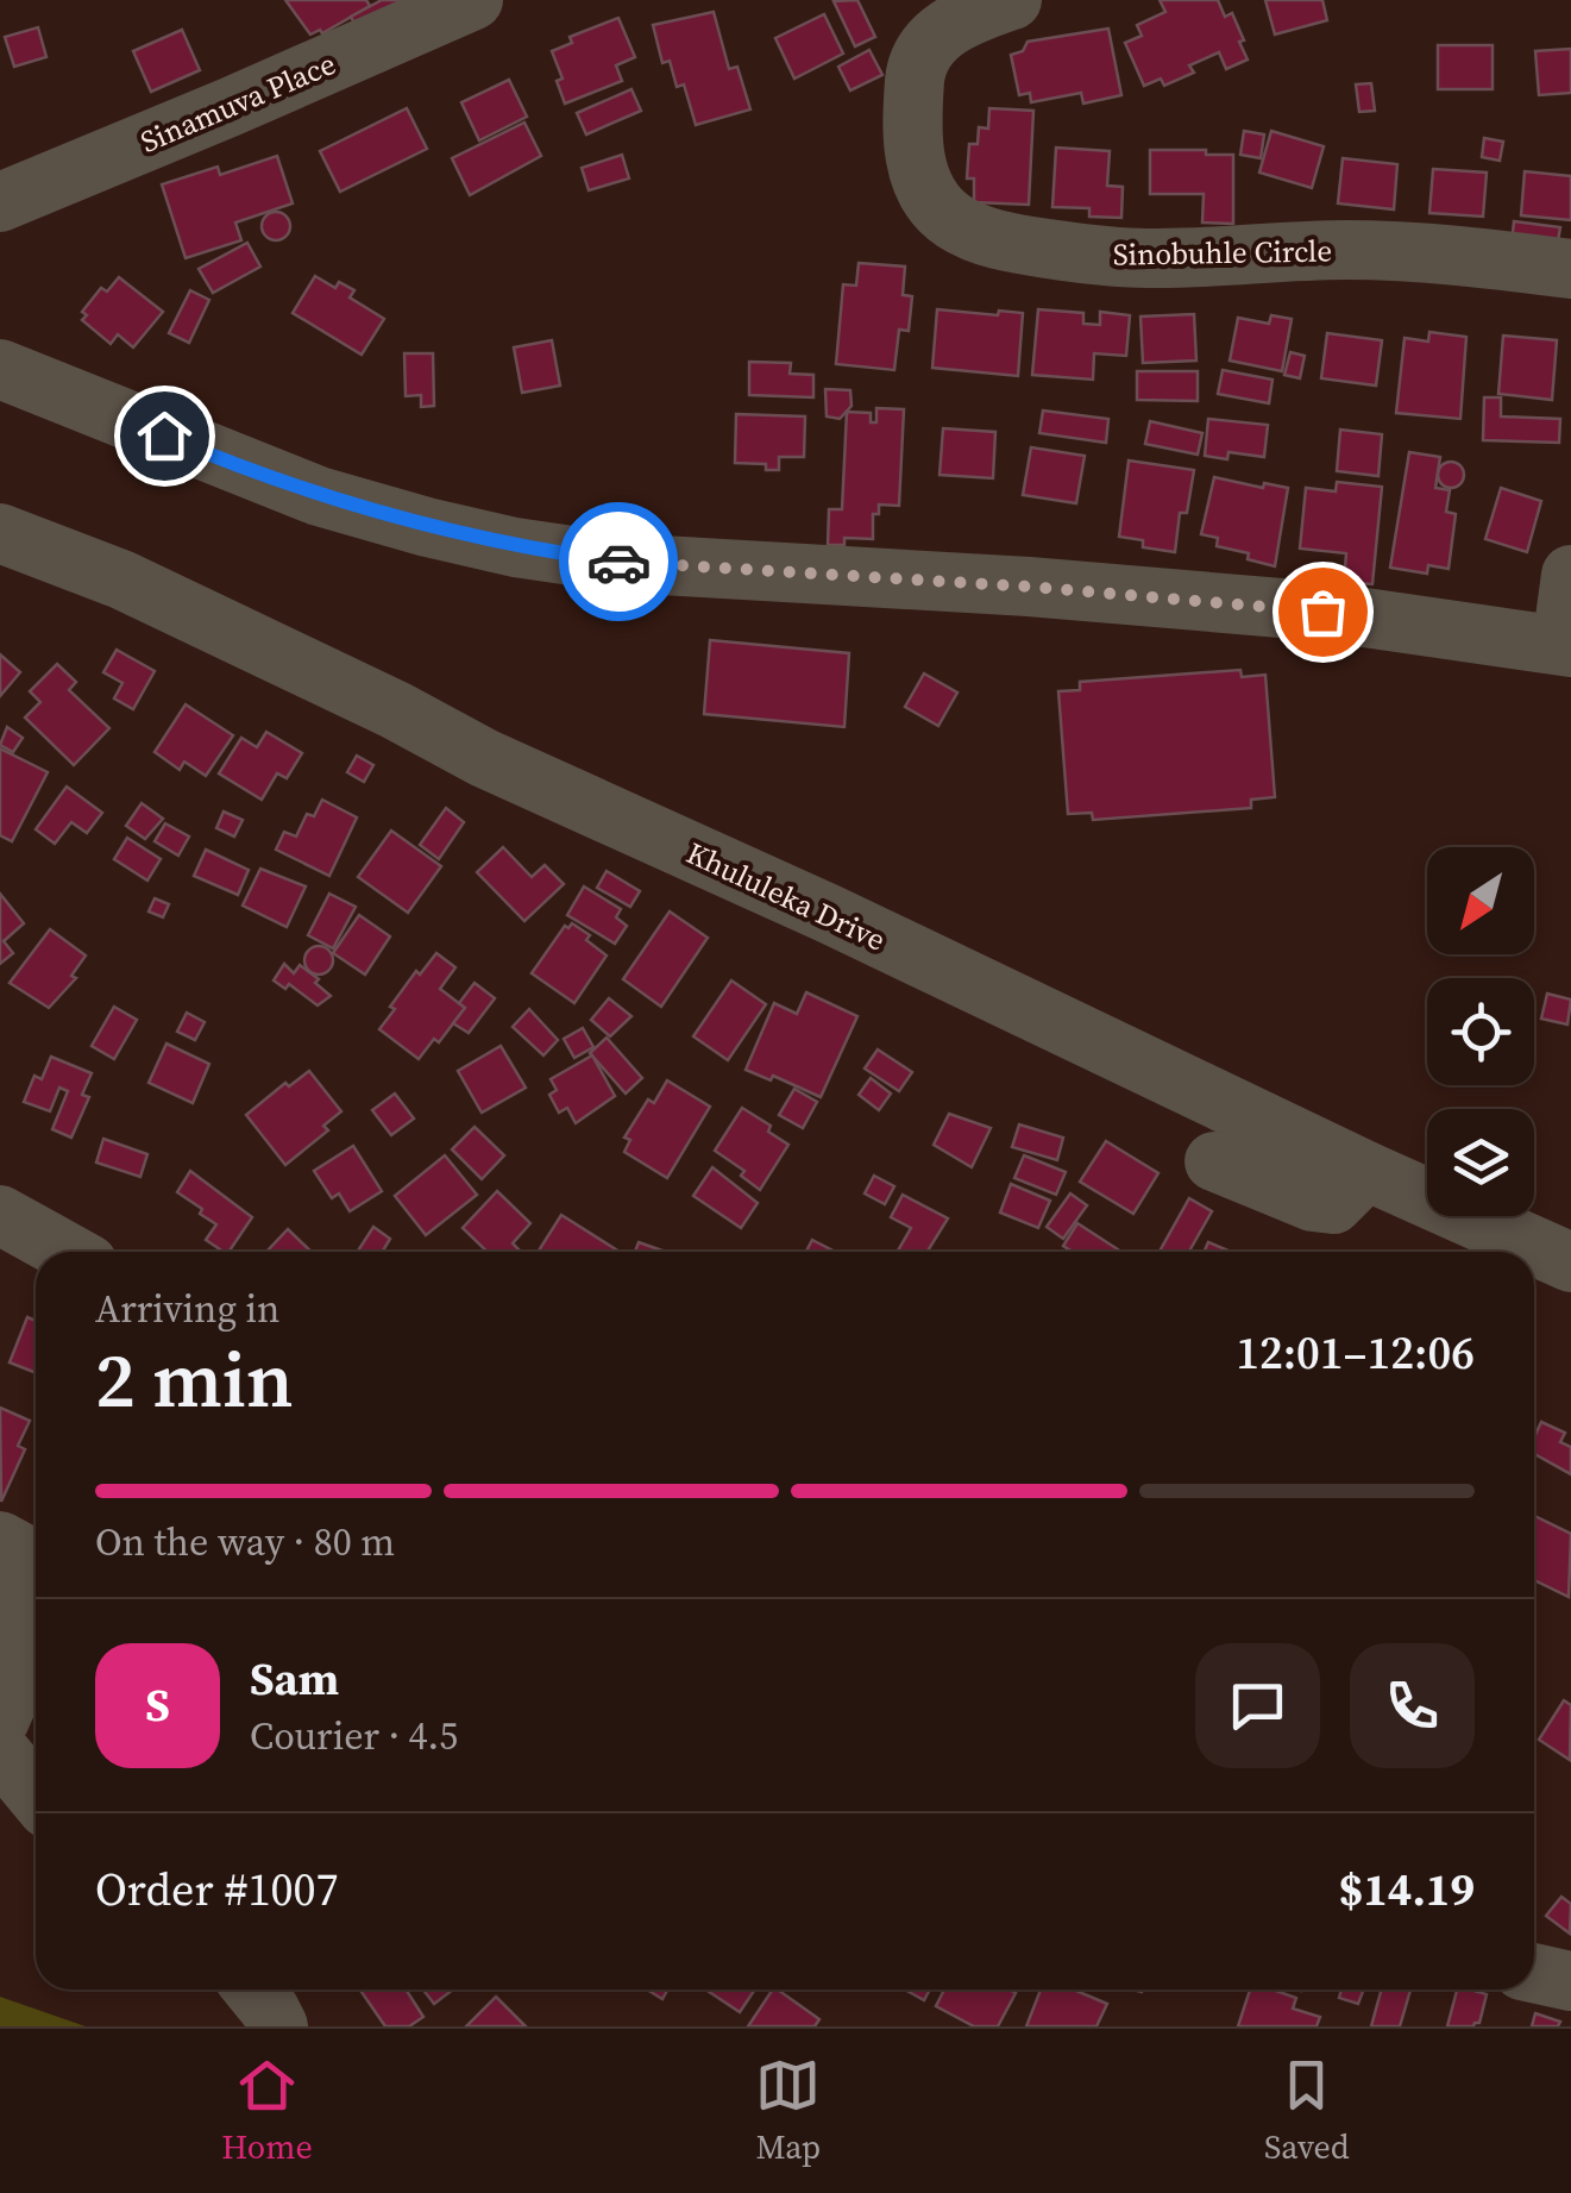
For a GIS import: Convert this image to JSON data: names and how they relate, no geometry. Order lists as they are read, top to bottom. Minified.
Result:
{"streets":{"street":["Sinamuva Place","Sinobuhle Circle","Khululeka Drive"]},"north":"bottom left","page":{"heading":["2 min","Arriving in","12:01–12:06"],"panel":["Sam","Courier · 4.5","Order #1007","$14.19"],"bar":"On the way · 80 m","round":"S","tabs":["Home","Map","Saved"]}}
